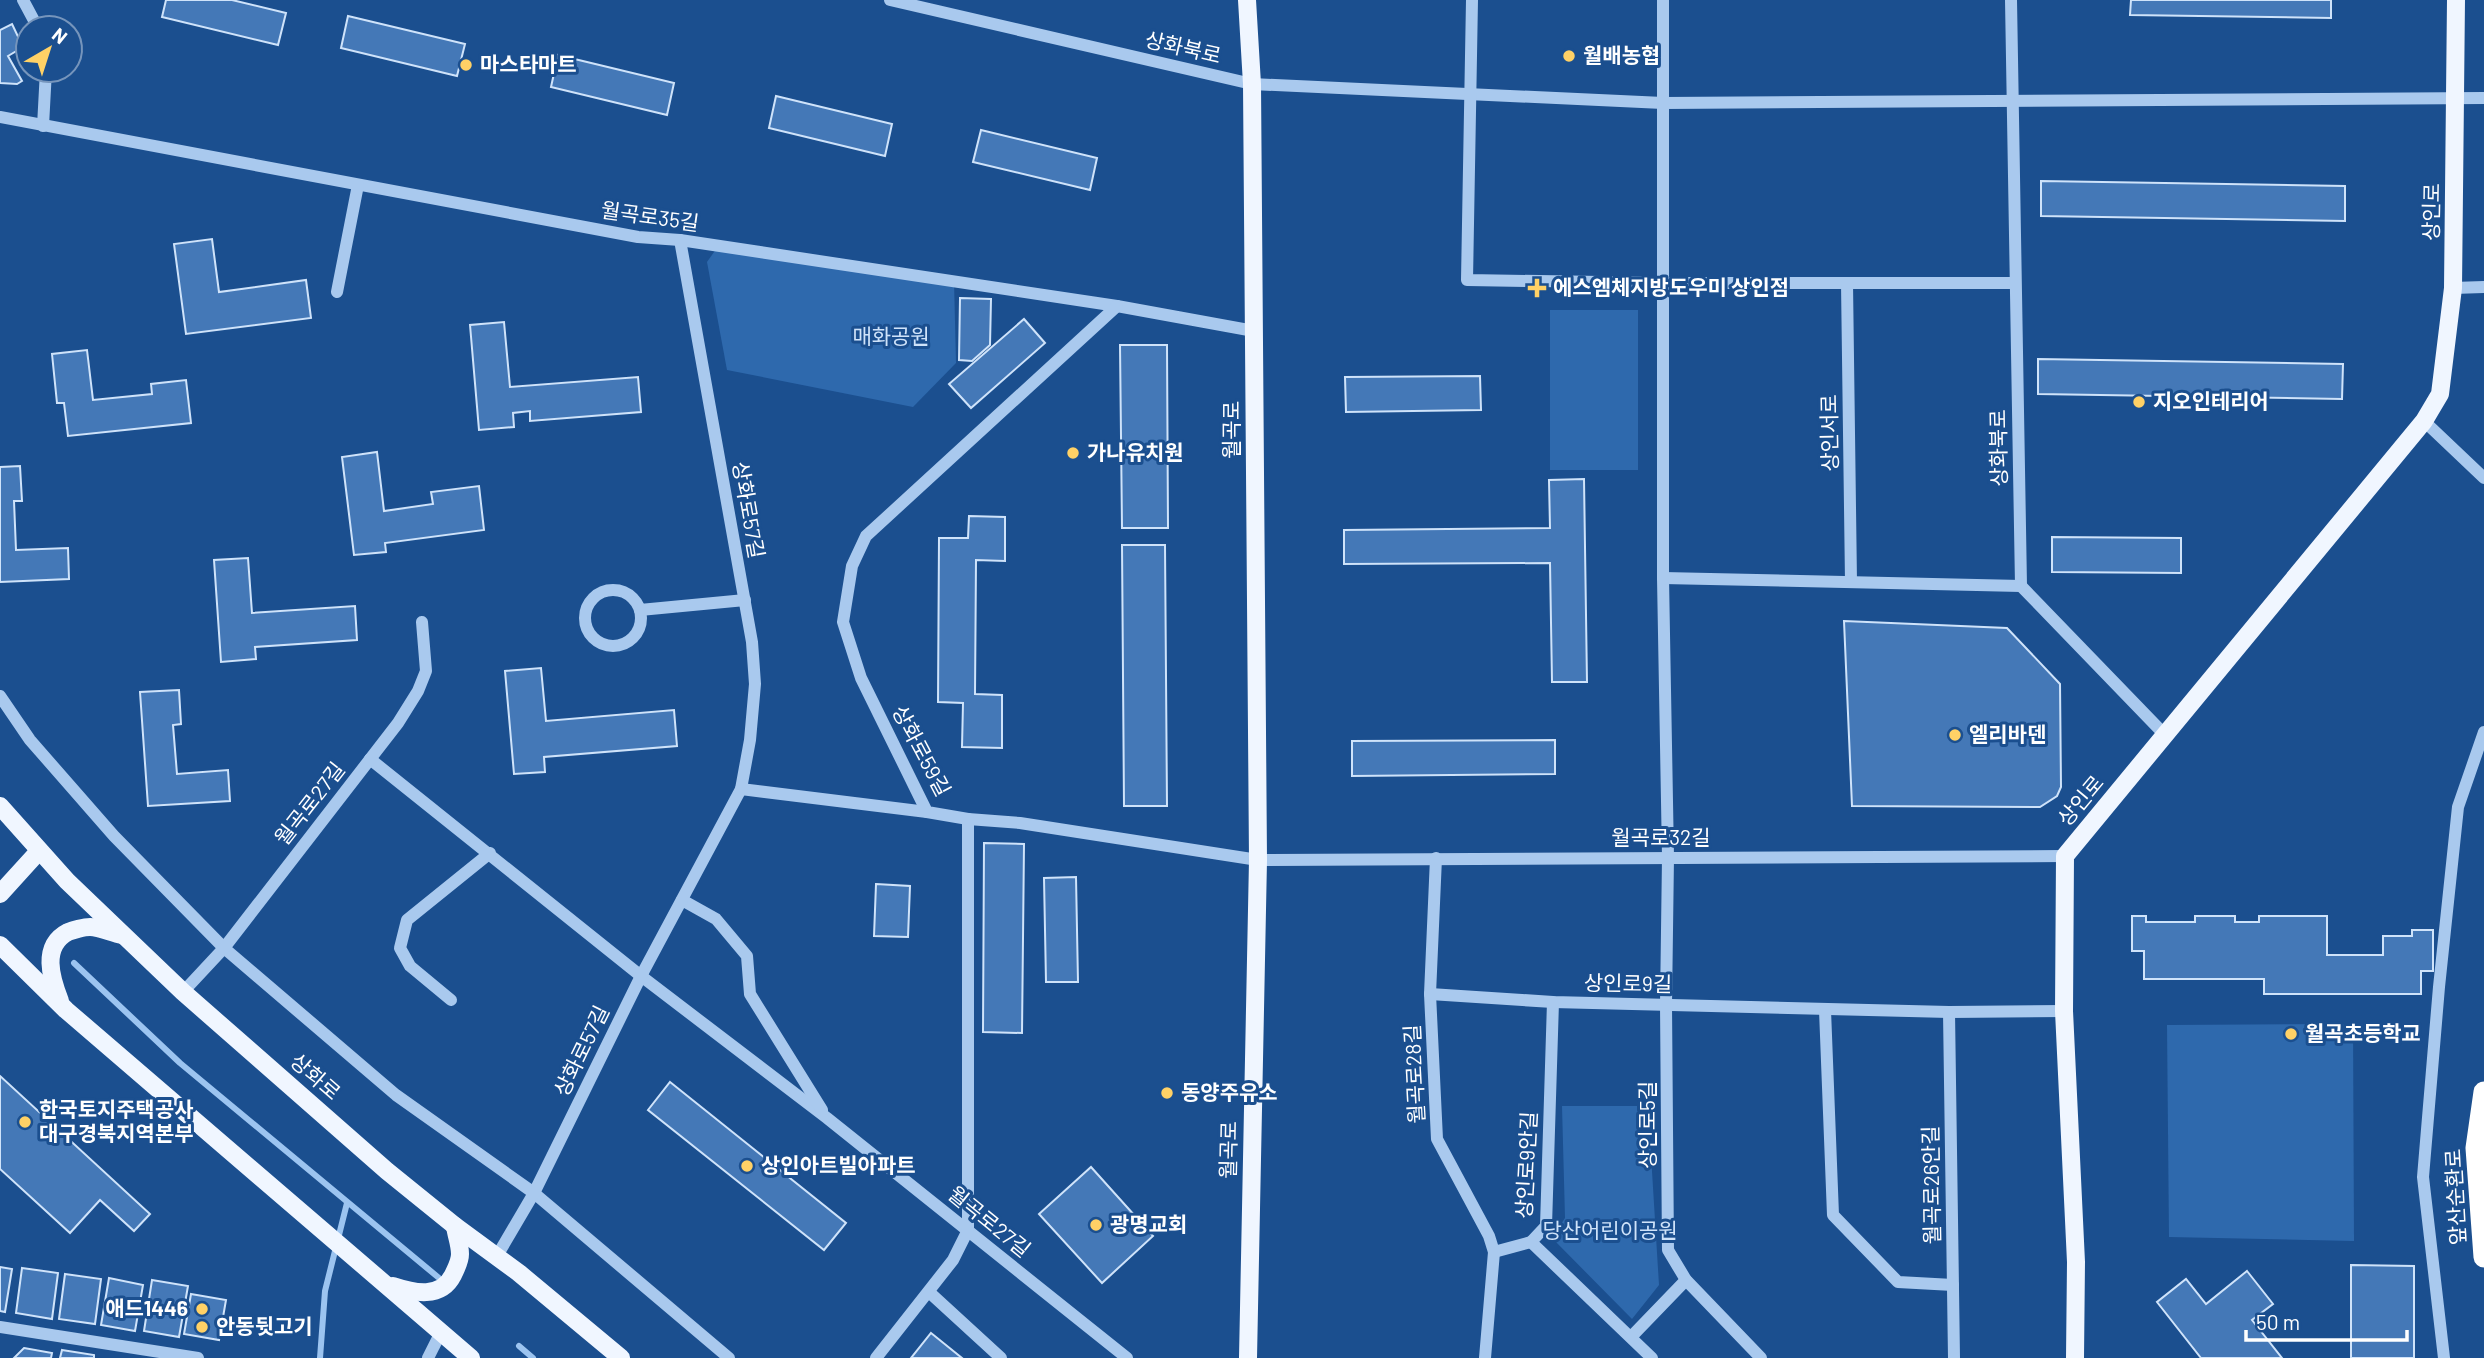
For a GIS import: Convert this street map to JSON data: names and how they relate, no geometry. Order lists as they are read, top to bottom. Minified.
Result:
{"streets":{"highway":["앞산순환로"],"main road":["상인로","월곡로","상화로"],"street":["상화북로","월곡로35길","상인서로","상화로57길","상화로59길","월곡로27길","월곡로32길","상인로9길","월곡로28길","상인로5길","상인로9안길","월곡로26안길"]},"crossings":[["상화북로","상인로"],["상화북로","월곡로"],["상인로","월곡로32길"],["상인로","상인로9길"],["월곡로35길","월곡로"],["월곡로35길","상화로57길"],["월곡로35길","상화로59길"],["월곡로","월곡로32길"],["상화로57길","월곡로27길"],["상화로57길","상화로"],["월곡로27길","상화로"],["월곡로32길","월곡로28길"],["월곡로32길","상인로5길"],["상인로9길","월곡로28길"],["상인로9길","상인로5길"],["상인로9길","상인로9안길"],["상인로9길","월곡로26안길"]],"parks":["매화공원","당산어린이공원"],"places":{"other":["월배농협","마스타마트","지오인테리어","가나유치원","엘리바덴","월곡초등학교","동양주유소","한국토지주택공사 대구경북지역본부","상인아트빌아파트","광명교회","애드1446","안동뒷고기"],"health":["에스엠체지방도우미 상인점"]},"scale_bar":"50 m","north":"top right"}
